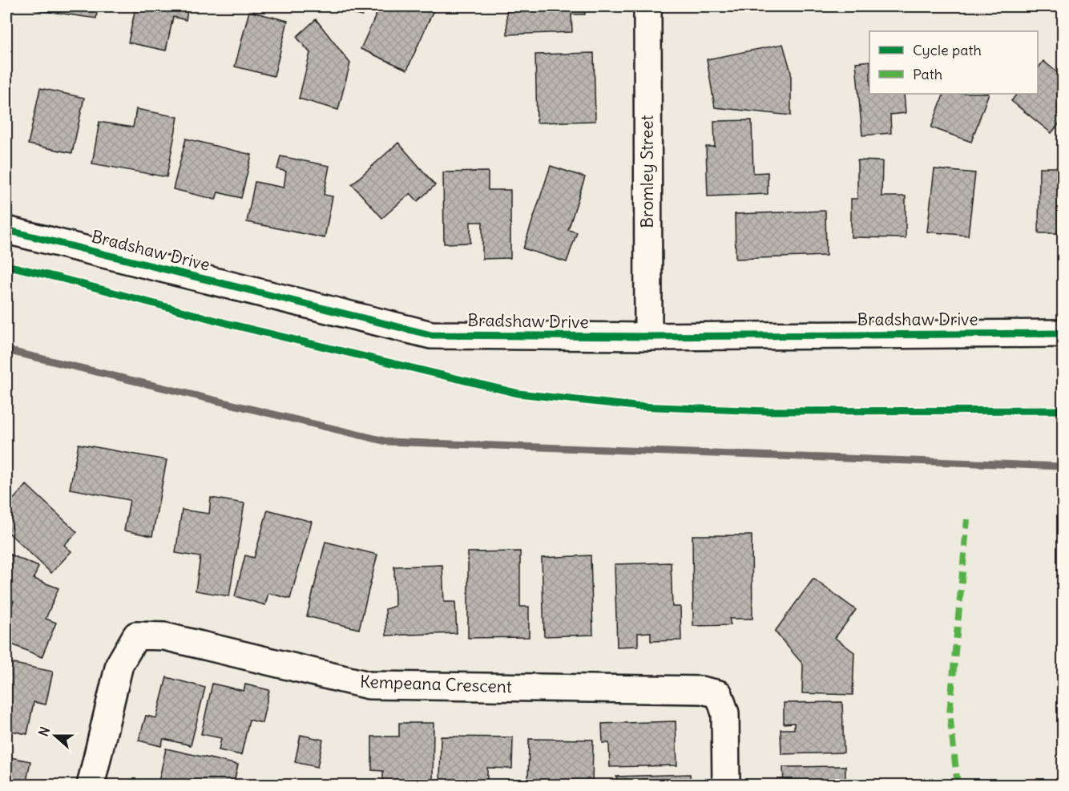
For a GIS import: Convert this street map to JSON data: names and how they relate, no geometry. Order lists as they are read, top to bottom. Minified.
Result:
{"streets":{"street":["Bromley Street","Bradshaw Drive","Kempeana Crescent"]},"crossings":[["Bromley Street","Bradshaw Drive"]],"legend":["Cycle path","Path"],"north":"left"}
